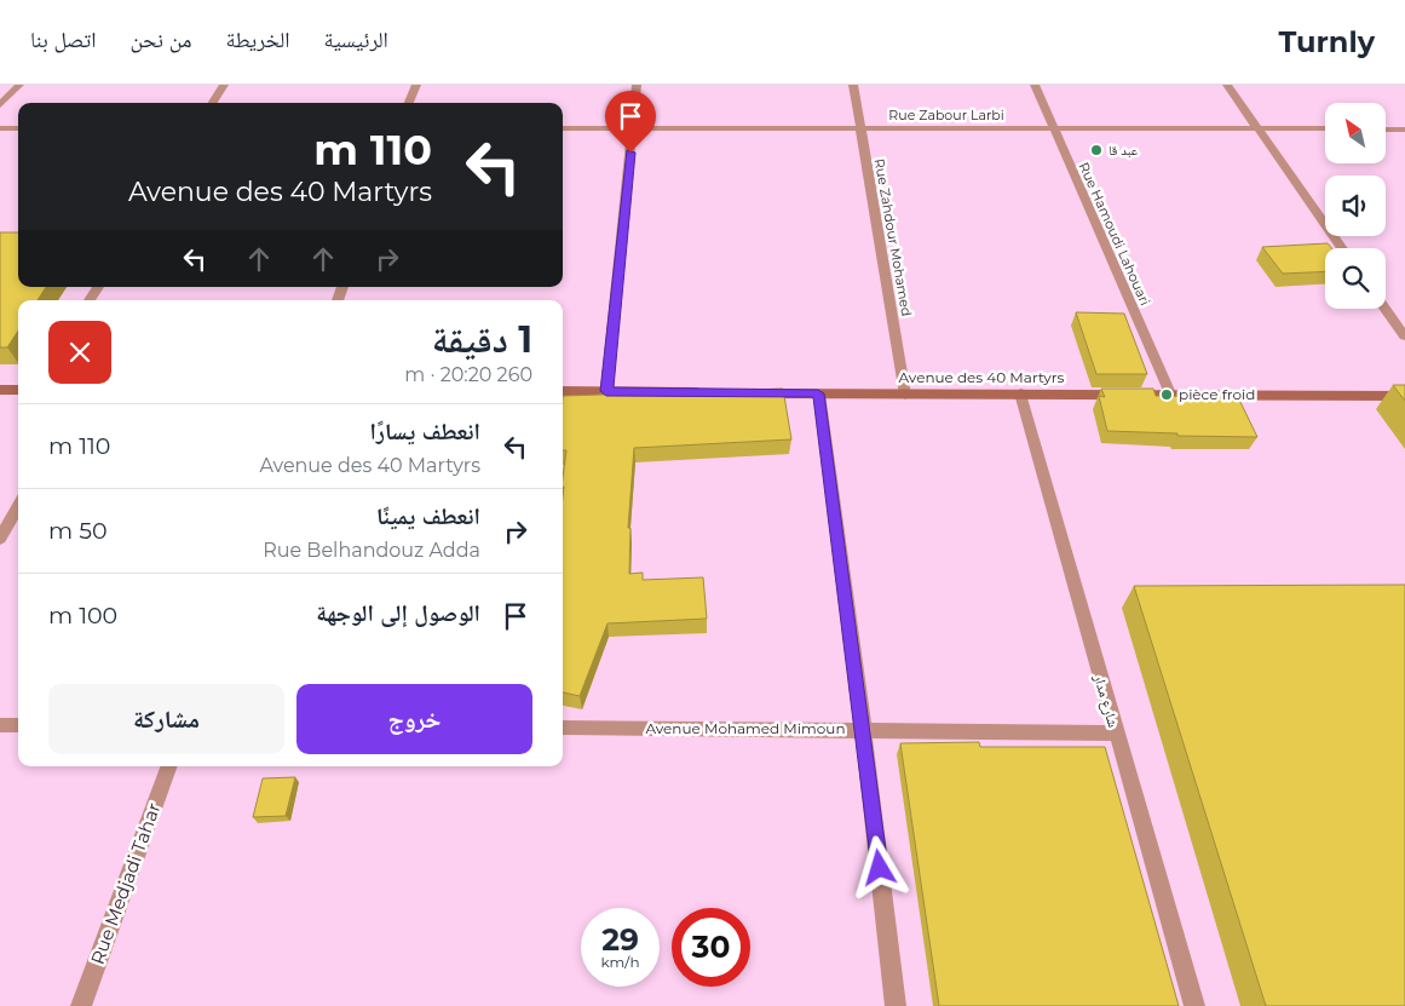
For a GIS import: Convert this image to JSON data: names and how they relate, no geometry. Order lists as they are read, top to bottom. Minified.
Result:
{"streets":{"main road":["Avenue des 40 Martyrs"],"street":["Rue Zabour Larbi","Rue Hamoudi Lahouari","Rue Zahdour Mohamed","شارع مدار","Avenue Mohamed Mimoun","Rue Medjadi Tahar"]},"crossings":[["Rue Zabour Larbi","Rue Hamoudi Lahouari"],["Rue Zabour Larbi","Rue Zahdour Mohamed"],["Rue Hamoudi Lahouari","Avenue des 40 Martyrs"],["Rue Zahdour Mohamed","Avenue des 40 Martyrs"],["Avenue des 40 Martyrs","شارع مدار"],["شارع مدار","Avenue Mohamed Mimoun"]],"places":["عبد قا","pièce froid"],"north":"top left","page":{"header":"Turnly","nav":["الرئيسية","الخريطة","من نحن","اتصل بنا"],"turn":["110 m","Avenue des 40 Martyrs"],"heading":["1 دقيقة","260 m · 20:20"],"list":[{"name":"انعطف يسارًا","note":"Avenue des 40 Martyrs","value":"110 m"},{"name":"انعطف يمينًا","note":"Rue Belhandouz Adda","value":"50 m"},{"name":"الوصول إلى الوجهة","value":"100 m"}],"buttons":["خروج","مشاركة"],"speed":"29 km/h","limit":"30"}}
